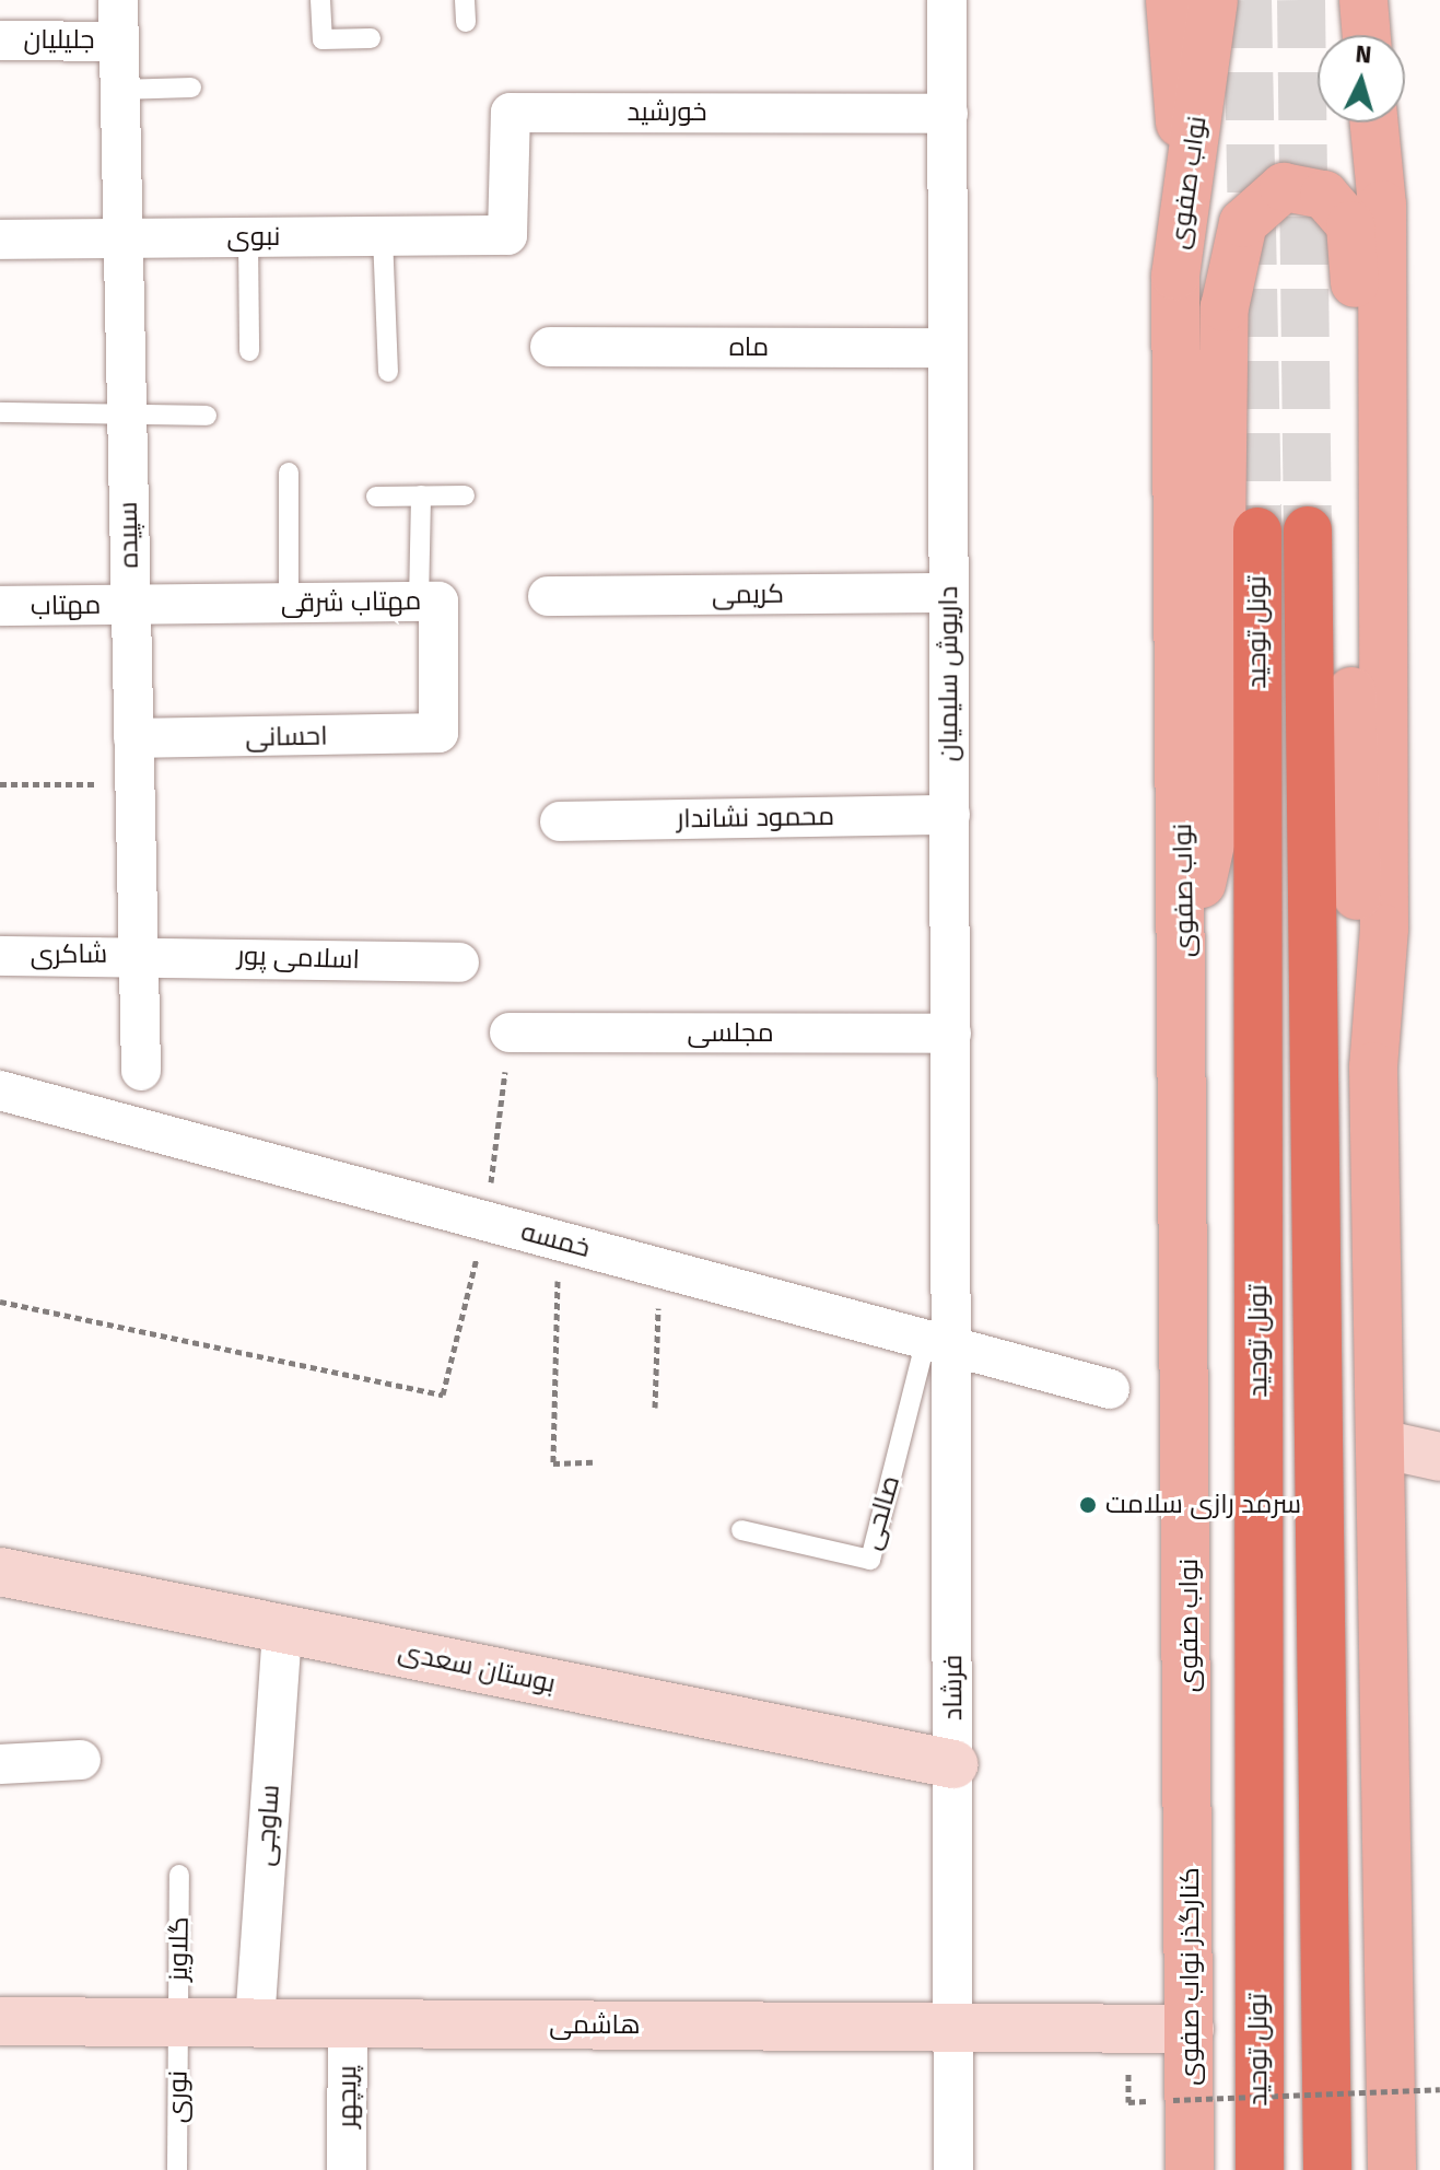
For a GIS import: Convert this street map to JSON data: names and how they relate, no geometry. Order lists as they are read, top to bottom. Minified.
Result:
{"streets":{"highway":["تونل توحید"],"main road":["نواب صفوی","بوستان سعدی","کنارگذر نواب صفوی","هاشمی"],"street":["جلیلیان","خورشید","نبوی","ماه","سپیده","کریمی","مهتاب شرقی","مهتاب","داریوش سلیمیان","احسانی","محمود نشاندار","شاکری","اسلامی پور","مجلسی","خمسه","فرشاد","ساوجی","پریچهر"],"lane":["صالحی","گلاویز","نوری"]},"crossings":[["جلیلیان","سپیده"],["خورشید","نبوی"],["خورشید","داریوش سلیمیان"],["نواب صفوی","کنارگذر نواب صفوی"],["نبوی","سپیده"],["ماه","داریوش سلیمیان"],["سپیده","مهتاب شرقی"],["سپیده","مهتاب"],["سپیده","احسانی"],["سپیده","شاکری"],["سپیده","اسلامی پور"],["کریمی","داریوش سلیمیان"],["مهتاب شرقی","مهتاب"],["مهتاب شرقی","احسانی"],["داریوش سلیمیان","محمود نشاندار"],["داریوش سلیمیان","مجلسی"],["داریوش سلیمیان","خمسه"],["داریوش سلیمیان","صالحی"],["داریوش سلیمیان","فرشاد"],["شاکری","اسلامی پور"],["خمسه","صالحی"],["خمسه","فرشاد"],["صالحی","فرشاد"],["بوستان سعدی","فرشاد"],["بوستان سعدی","ساوجی"],["فرشاد","هاشمی"],["ساوجی","هاشمی"],["گلاویز","هاشمی"],["گلاویز","نوری"],["کنارگذر نواب صفوی","هاشمی"],["هاشمی","نوری"],["هاشمی","پریچهر"]],"places":["سرمد رازی سلامت"],"north":"top"}
